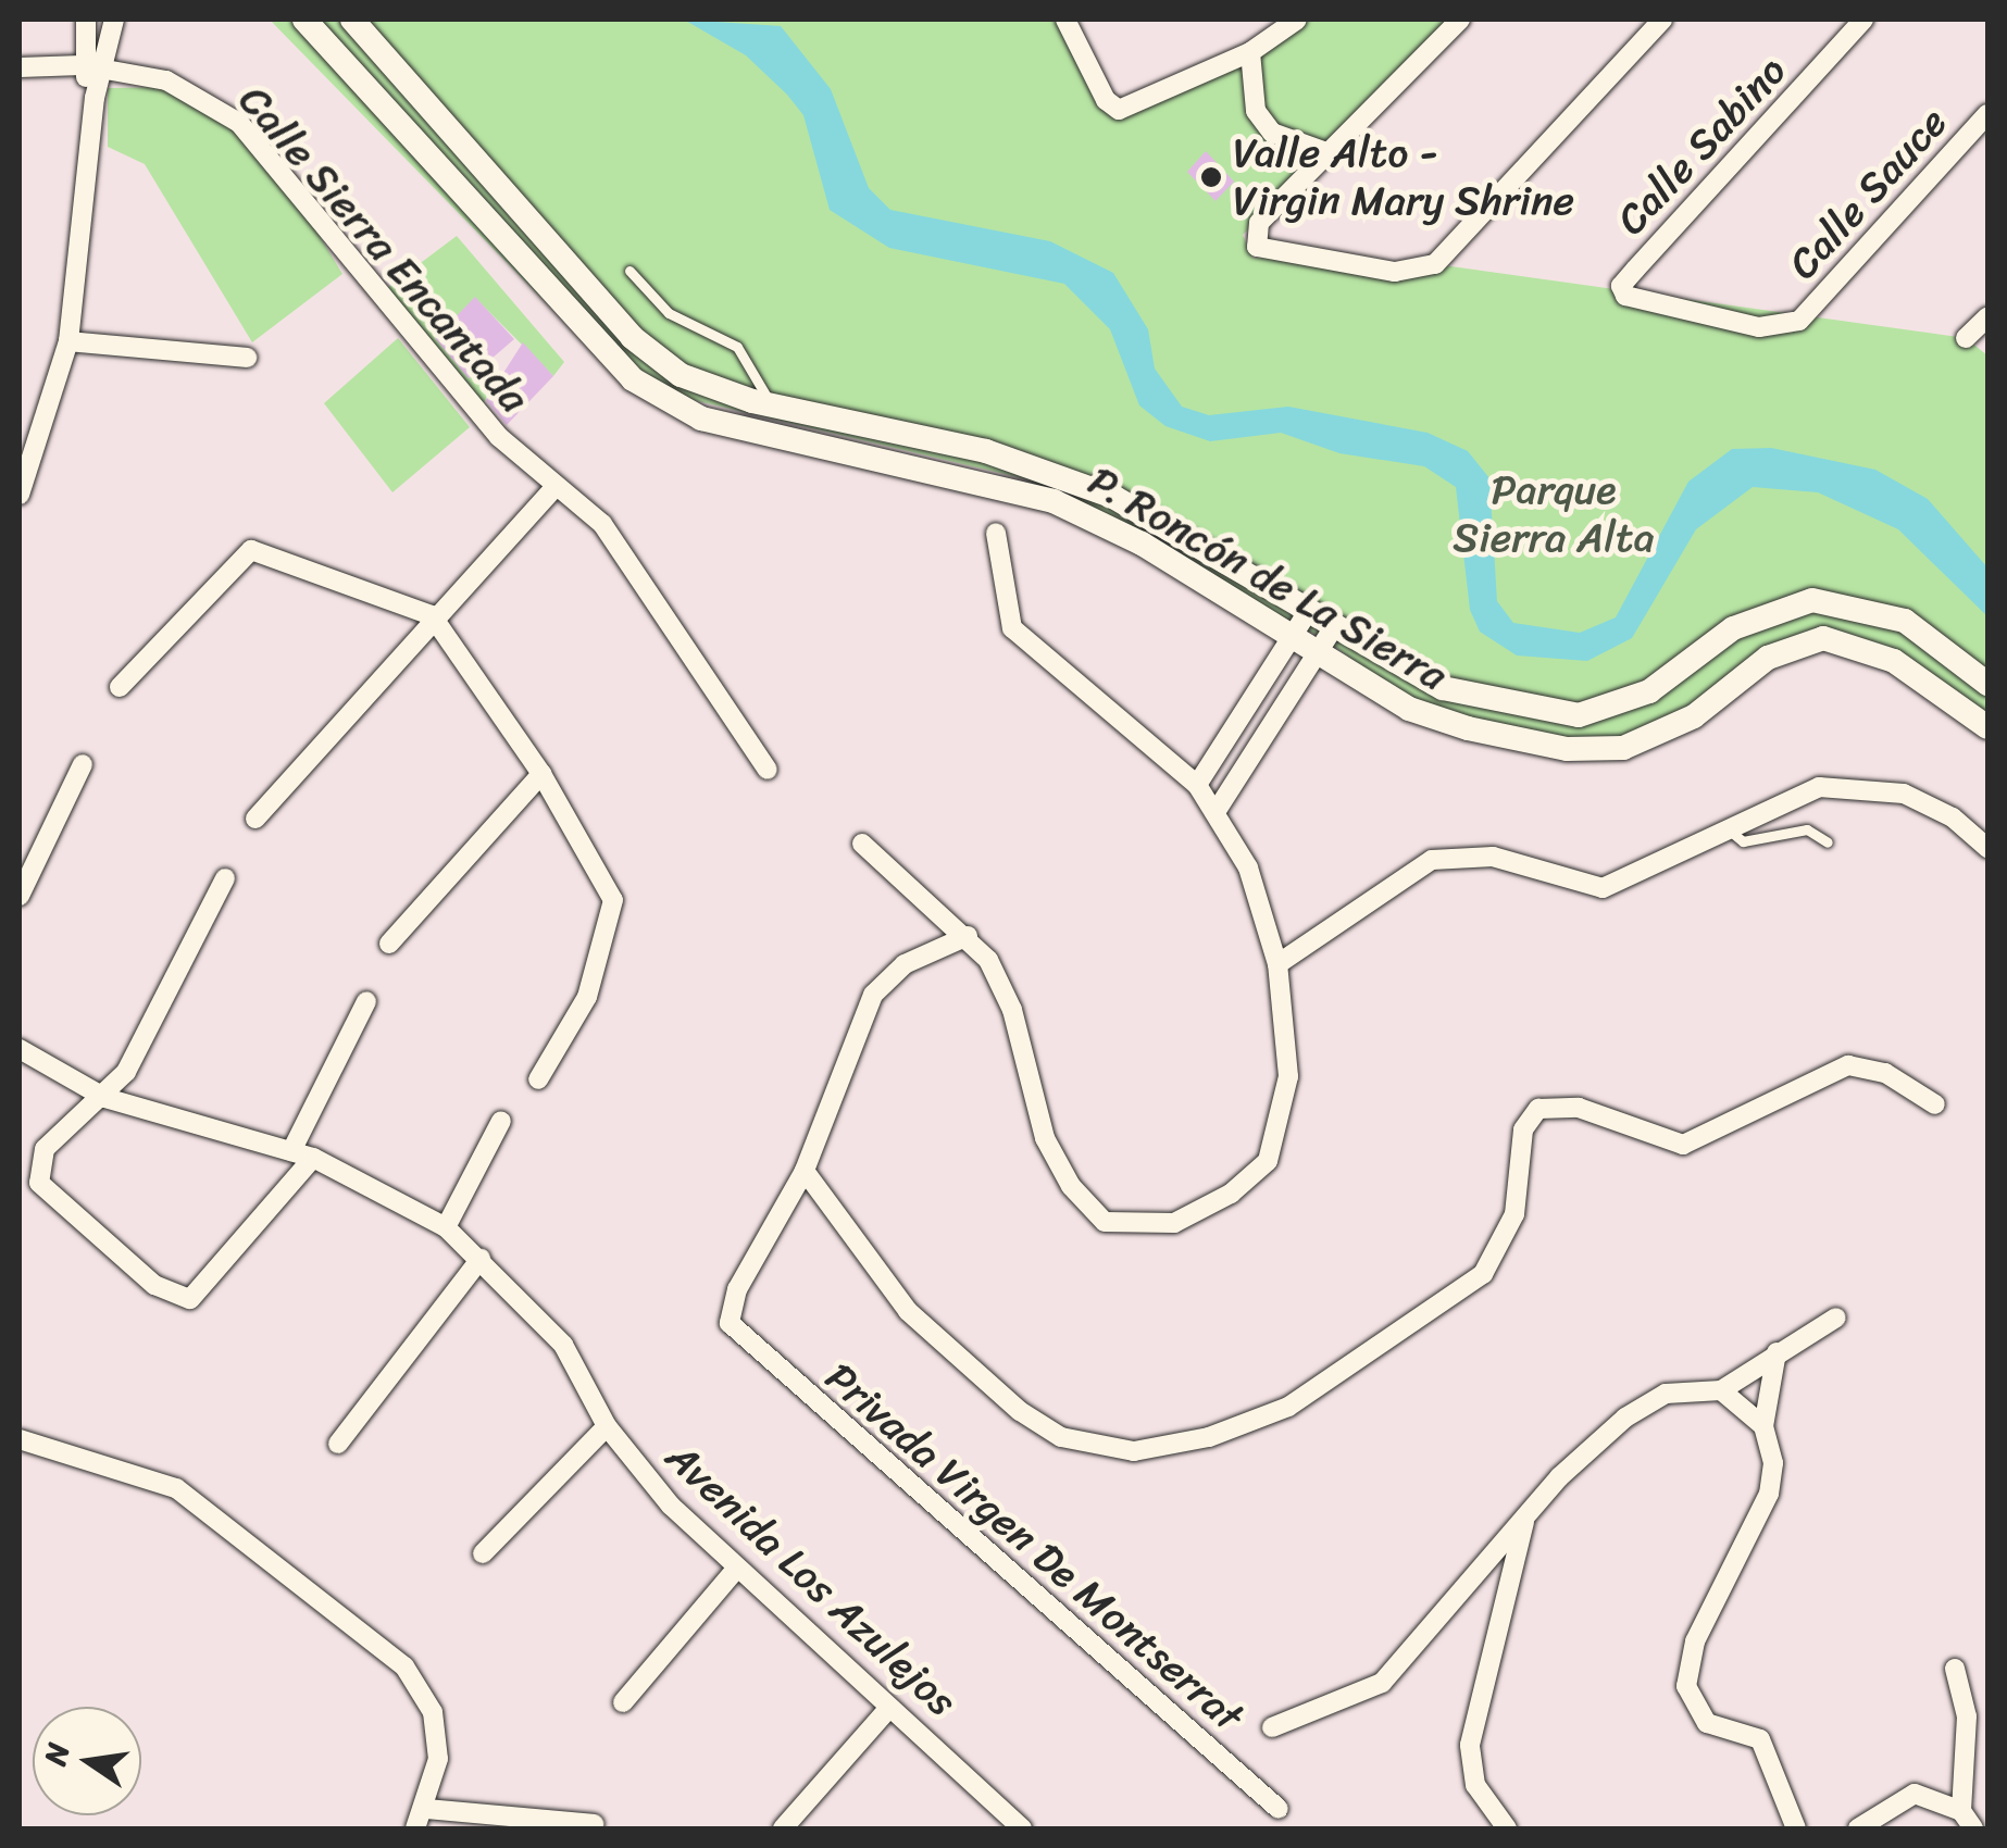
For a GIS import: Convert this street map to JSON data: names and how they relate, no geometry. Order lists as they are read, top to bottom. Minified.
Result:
{"streets":{"street":["Calle Sabino","Calle Sauce","Calle Sierra Encantada","P. Roncón de La Sierra","Privada Virgen De Montserrat","Avenida Los Azulejos"]},"crossings":[["Calle Sabino","Calle Sauce"]],"parks":["Parque Sierra Alta"],"places":["Valle Alto - Virgin Mary Shrine"],"north":"left"}
